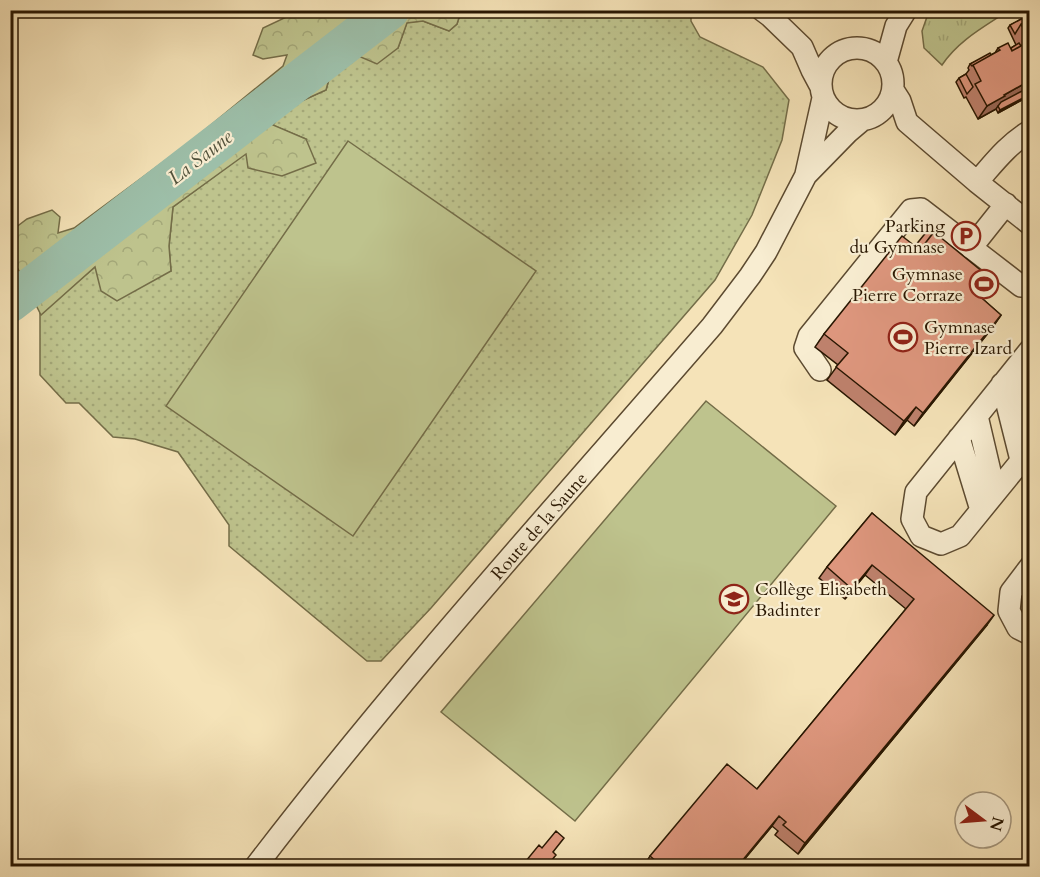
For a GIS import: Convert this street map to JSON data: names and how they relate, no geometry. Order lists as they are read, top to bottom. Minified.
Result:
{"streets":{"street":["Route de la Saune"]},"water":["La Saune"],"places":{"parking":["Parking du Gymnase"],"sports":["Gymnase Pierre Corraze","Gymnase Pierre Izard"],"school or university":["Collège Elisabeth Badinter"]},"north":"right"}
